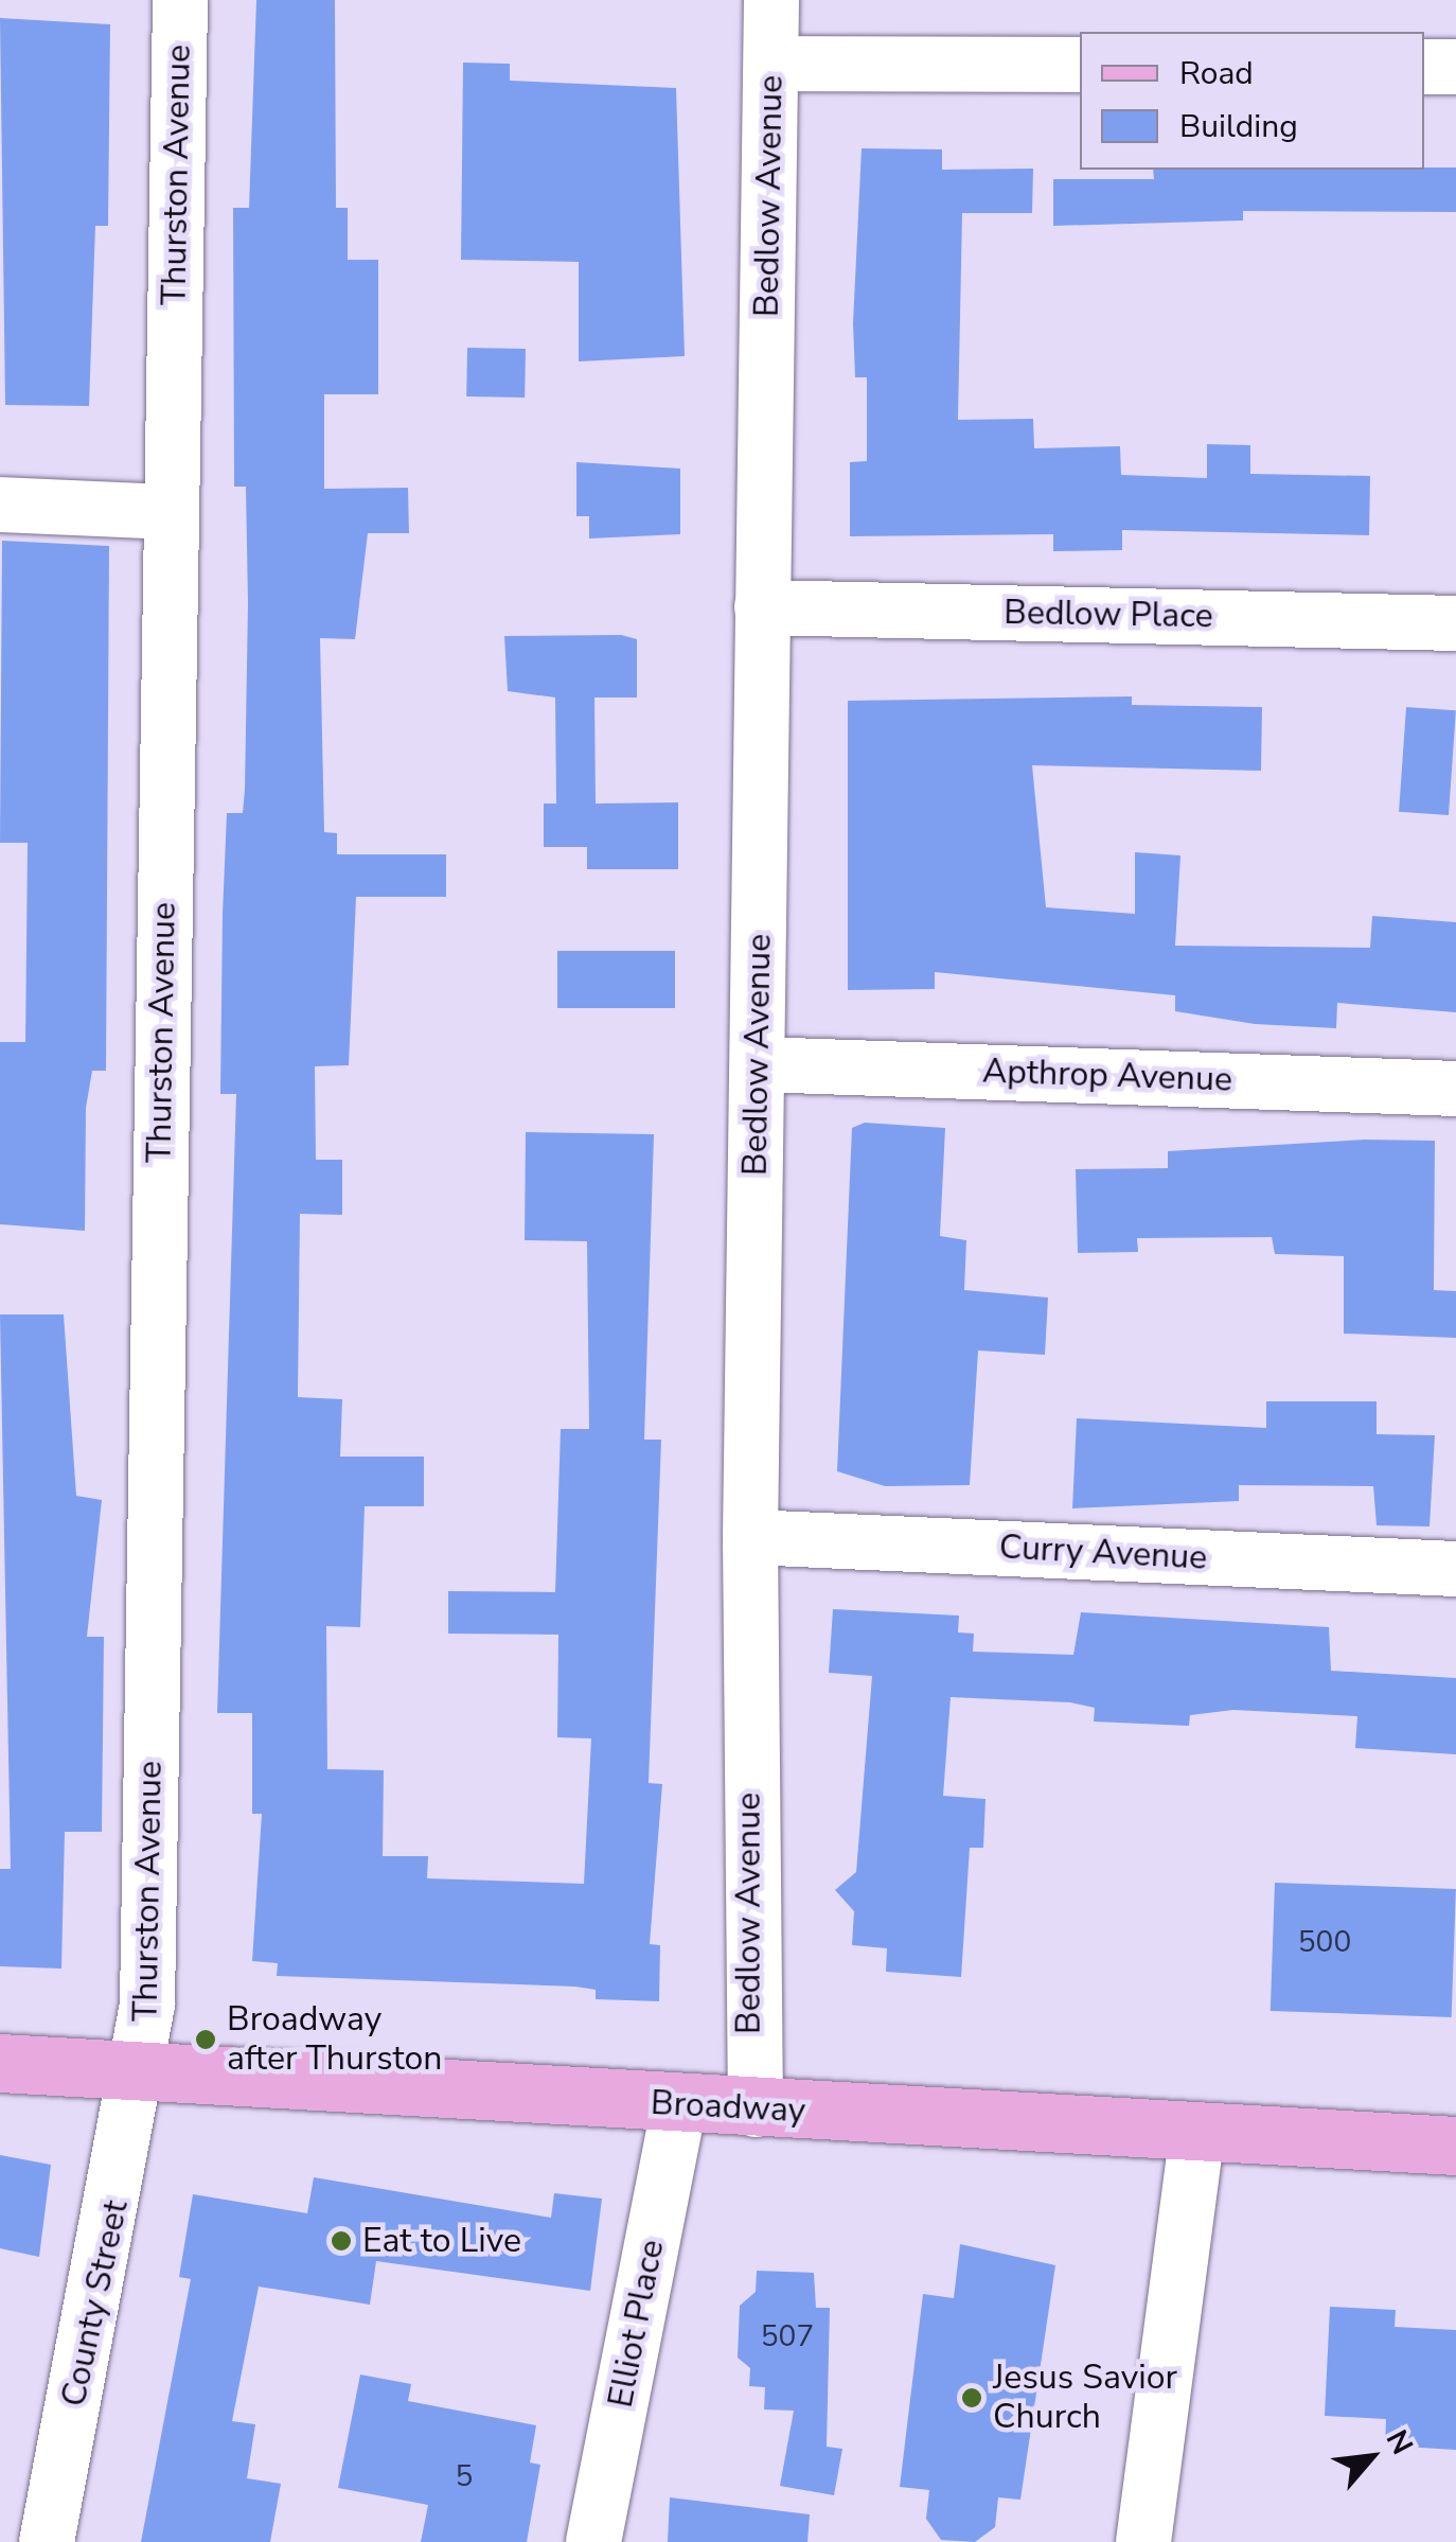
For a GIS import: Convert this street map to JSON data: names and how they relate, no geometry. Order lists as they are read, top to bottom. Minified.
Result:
{"streets":{"main road":["Broadway"],"street":["Thurston Avenue","Bedlow Avenue","Bedlow Place","Apthrop Avenue","Curry Avenue","County Street","Elliot Place"]},"crossings":[["Thurston Avenue","Broadway"],["Thurston Avenue","County Street"],["Bedlow Avenue","Bedlow Place"],["Bedlow Avenue","Apthrop Avenue"],["Bedlow Avenue","Curry Avenue"],["Bedlow Avenue","Broadway"],["Broadway","County Street"],["Broadway","Elliot Place"]],"places":["Broadway after Thurston","Eat to Live","Jesus Savior Church"],"house_numbers":["500","507","5"],"legend":["Road","Building"],"north":"top right"}
